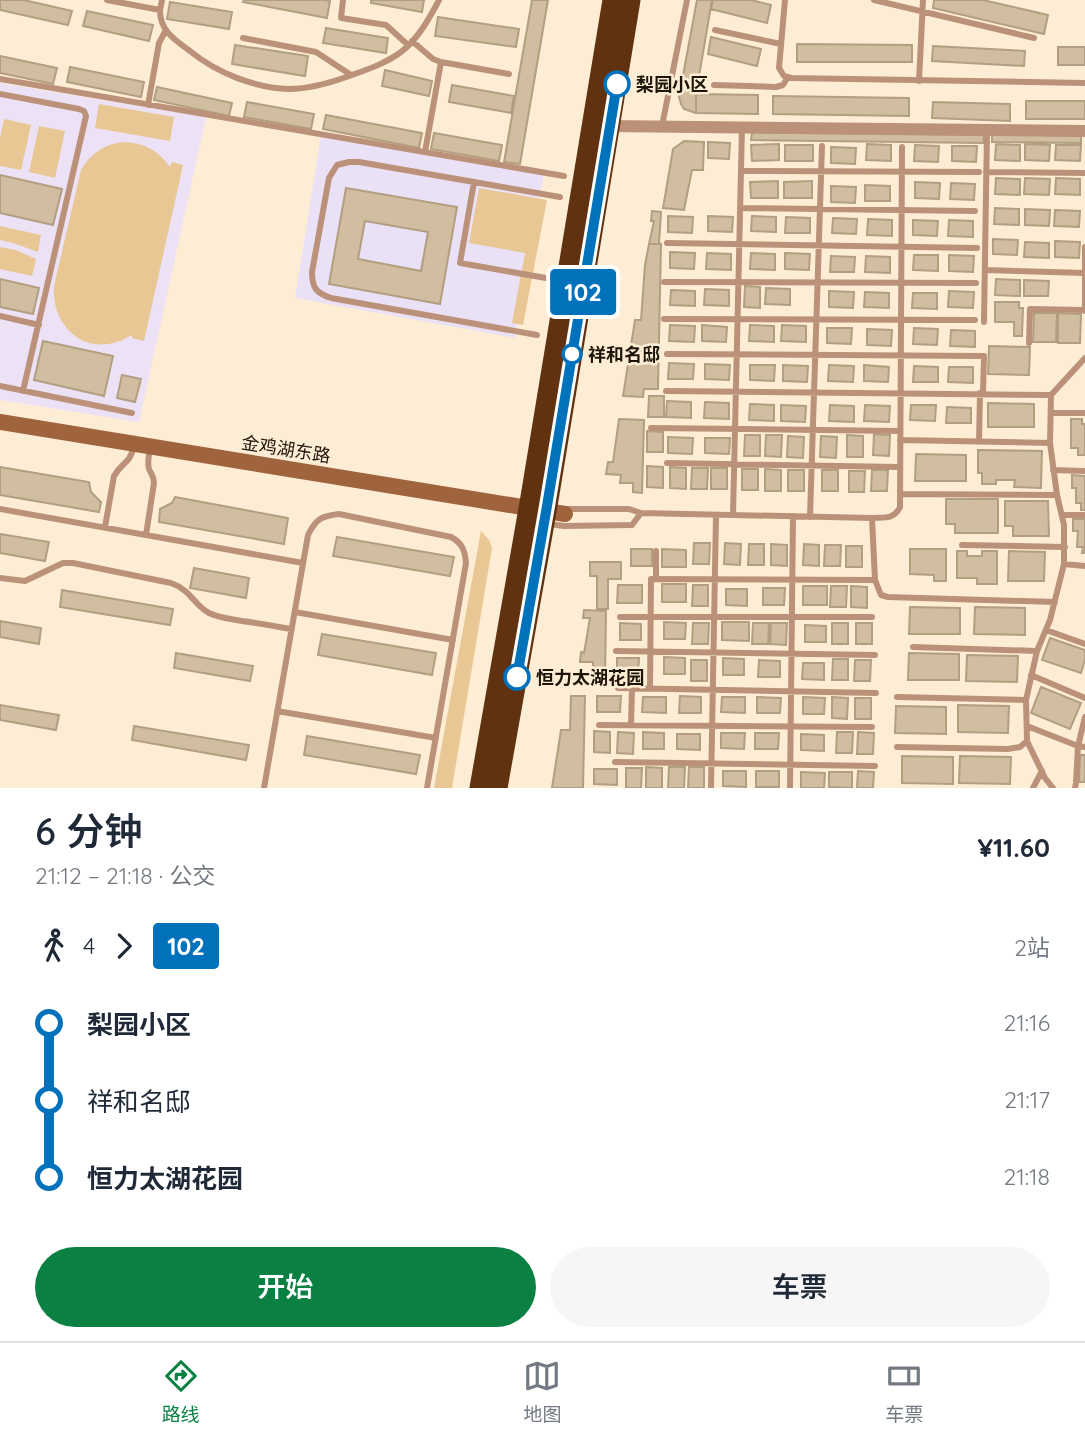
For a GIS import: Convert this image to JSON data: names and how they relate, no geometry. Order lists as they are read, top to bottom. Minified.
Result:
{"streets":{"street":["金鸡湖东路"]},"places":["梨园小区","祥和名邸","恒力太湖花园"],"lines":["bus line 102"],"page":{"on_map":"102","heading":["6 分钟","21:12 – 21:18 · 公交","¥11.60"],"legs":["4","102","2站"],"list":[{"name":"梨园小区","value":"21:16"},{"name":"祥和名邸","value":"21:17"},{"name":"恒力太湖花园","value":"21:18"}],"buttons":["开始","车票"],"tabs":["路线","地图","车票"]}}
